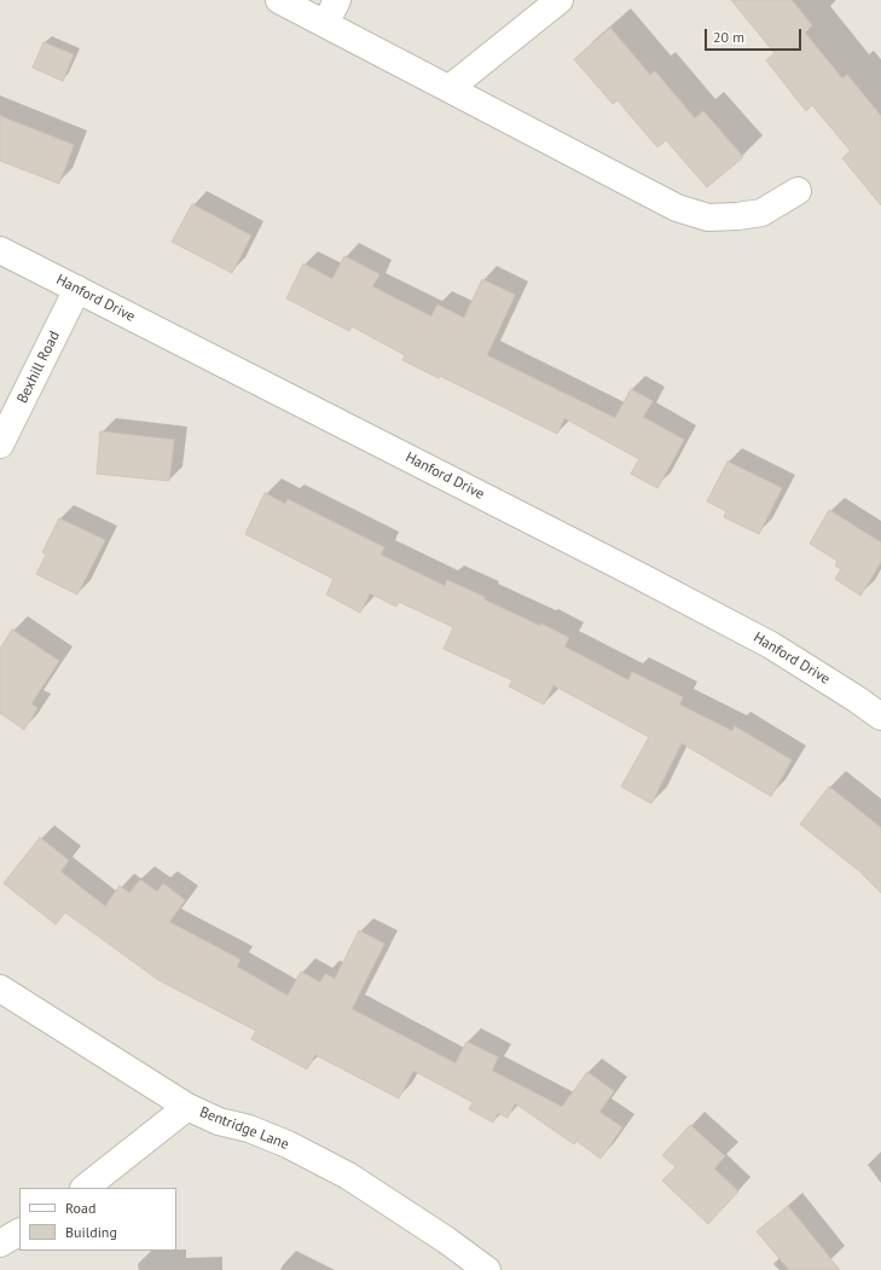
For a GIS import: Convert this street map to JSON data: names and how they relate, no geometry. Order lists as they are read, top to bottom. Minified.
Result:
{"streets":{"street":["Hanford Drive","Bexhill Road","Bentridge Lane"]},"crossings":[["Hanford Drive","Bexhill Road"]],"legend":["Road","Building"],"scale_bar":"20 m"}
